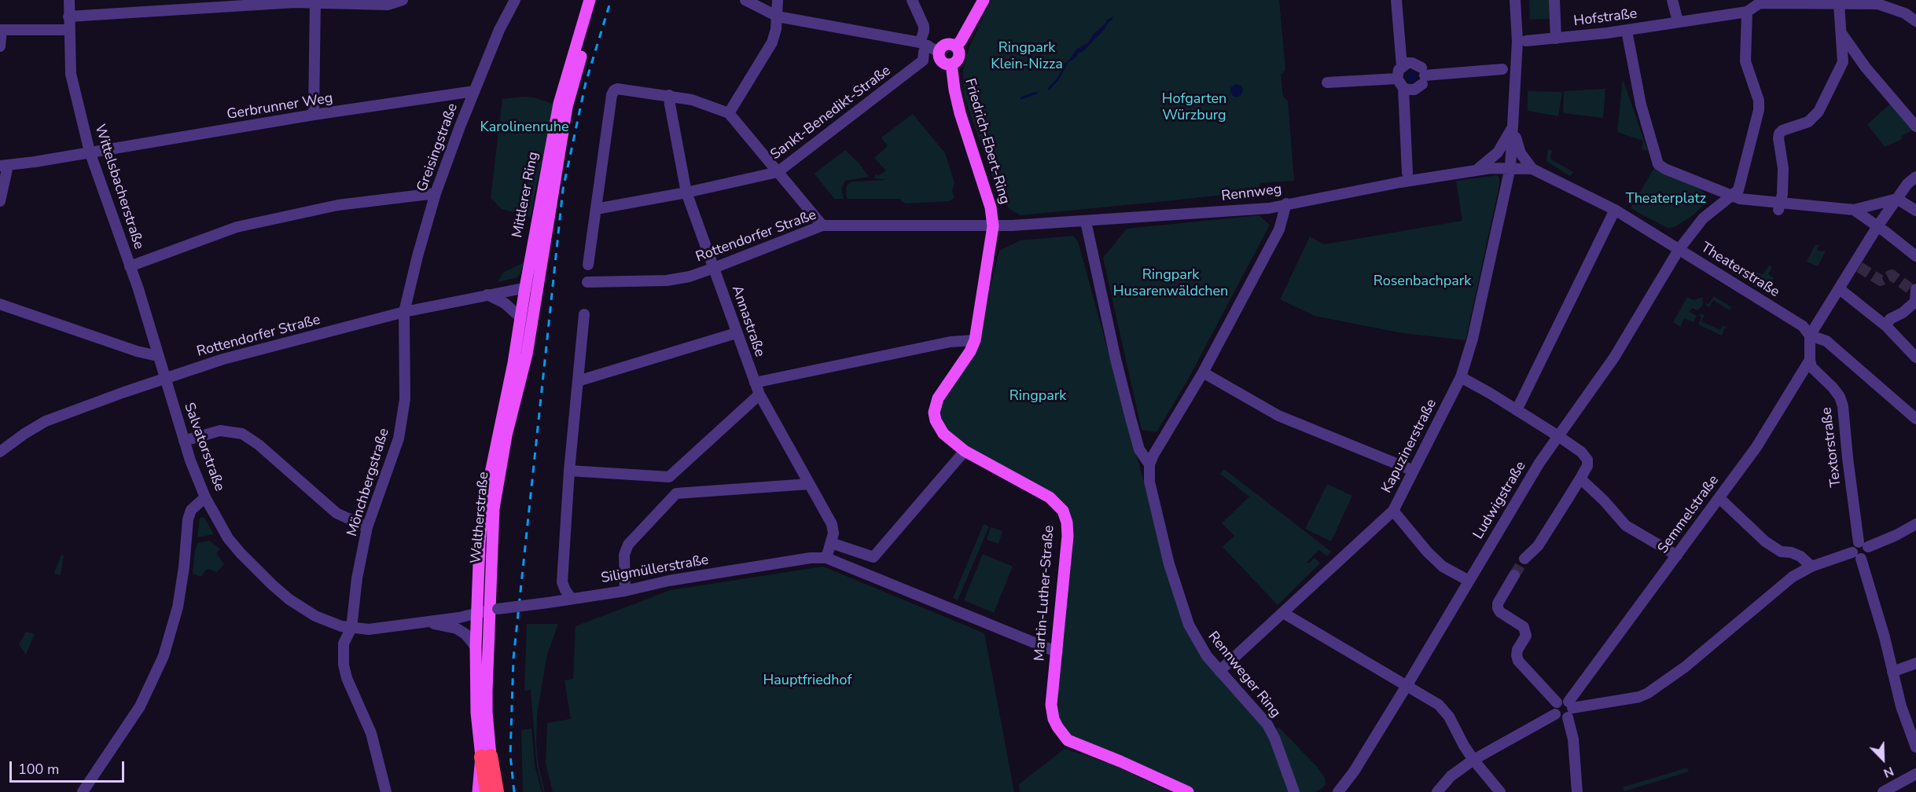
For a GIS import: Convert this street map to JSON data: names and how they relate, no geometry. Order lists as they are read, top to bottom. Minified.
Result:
{"streets":{"main road":["Friedrich-Ebert-Ring","Mittlerer Ring","Waltherstraße","Martin-Luther-Straße"],"street":["Hofstraße","Gerbrunner Weg","Sankt-Benedikt-Straße","Greisingstraße","Wittelsbacherstraße","Rennweg","Rottendorfer Straße","Theaterstraße","Annastraße","Kapuzinerstraße","Salvatorstraße","Textorstraße","Mönchbergstraße","Ludwigstraße","Semmelstraße","Siligmüllerstraße","Rennweger Ring"]},"crossings":[["Gerbrunner Weg","Greisingstraße"],["Gerbrunner Weg","Wittelsbacherstraße"],["Sankt-Benedikt-Straße","Annastraße"],["Friedrich-Ebert-Ring","Rennweg"],["Friedrich-Ebert-Ring","Rottendorfer Straße"],["Friedrich-Ebert-Ring","Martin-Luther-Straße"],["Greisingstraße","Rottendorfer Straße"],["Greisingstraße","Mönchbergstraße"],["Wittelsbacherstraße","Rottendorfer Straße"],["Wittelsbacherstraße","Salvatorstraße"],["Rennweg","Rottendorfer Straße"],["Rennweg","Theaterstraße"],["Rennweg","Kapuzinerstraße"],["Rennweg","Martin-Luther-Straße"],["Mittlerer Ring","Rottendorfer Straße"],["Mittlerer Ring","Waltherstraße"],["Rottendorfer Straße","Annastraße"],["Rottendorfer Straße","Salvatorstraße"],["Rottendorfer Straße","Mönchbergstraße"],["Rottendorfer Straße","Waltherstraße"],["Rottendorfer Straße","Martin-Luther-Straße"],["Theaterstraße","Kapuzinerstraße"],["Theaterstraße","Ludwigstraße"],["Annastraße","Siligmüllerstraße"],["Kapuzinerstraße","Rennweger Ring"],["Salvatorstraße","Mönchbergstraße"],["Salvatorstraße","Waltherstraße"],["Salvatorstraße","Siligmüllerstraße"],["Textorstraße","Semmelstraße"],["Waltherstraße","Siligmüllerstraße"]],"parks":["Ringpark Klein-Nizza","Hofgarten Würzburg","Karolinenruhe","Theaterplatz","Ringpark Husarenwäldchen","Rosenbachpark","Ringpark","Hauptfriedhof"],"scale_bar":"100 m","north":"bottom right"}
